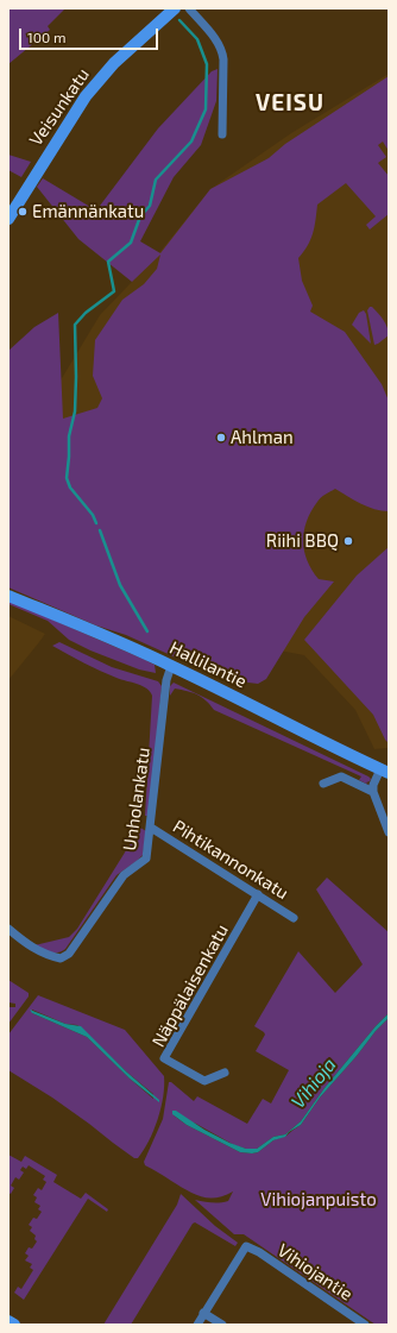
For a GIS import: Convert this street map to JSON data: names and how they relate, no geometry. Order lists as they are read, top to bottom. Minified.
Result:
{"streets":{"main road":["Veisunkatu","Hallilantie"],"street":["Unholankatu","Pihtikannonkatu","Näppälaisenkatu","Vihiojantie"]},"crossings":[["Hallilantie","Unholankatu"],["Unholankatu","Pihtikannonkatu"],["Pihtikannonkatu","Näppälaisenkatu"]],"districts":["VEISU"],"water":["Vihioja"],"parks":["Vihiojanpuisto"],"places":["Emännänkatu","Ahlman","Riihi BBQ"],"scale_bar":"100 m"}
